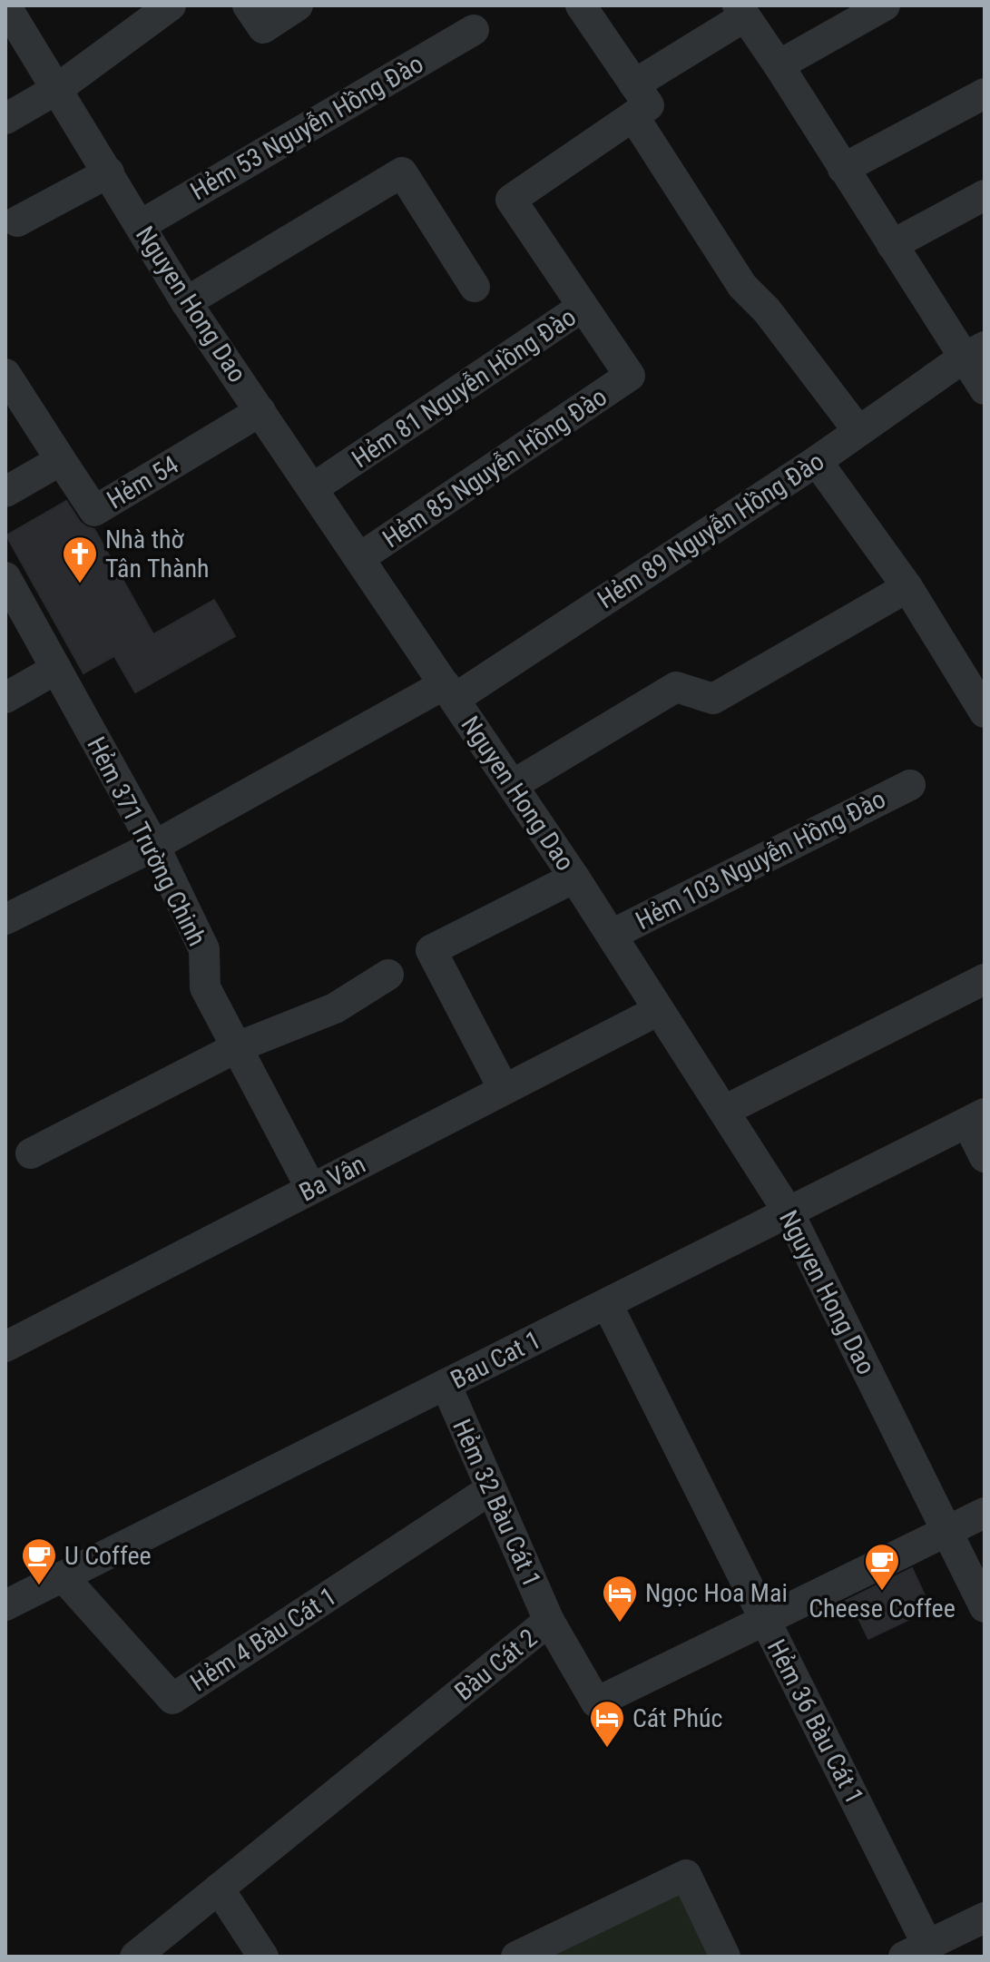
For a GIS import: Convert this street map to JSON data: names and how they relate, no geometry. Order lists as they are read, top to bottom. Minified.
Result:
{"streets":{"street":["Hẻm 53 Nguyễn Hồng Đào","Nguyen Hong Dao","Hẻm 81 Nguyễn Hồng Đào","Hẻm 85 Nguyễn Hồng Đào","Hẻm 54","Hẻm 89 Nguyễn Hồng Đào","Hẻm 371 Trường Chinh","Hẻm 103 Nguyễn Hồng Đào","Ba Vân","Bau Cat 1","Hẻm 32 Bàu Cát 1","Hẻm 4 Bàu Cát 1","Bàu Cát 2","Hẻm 36 Bàu Cát 1"]},"crossings":[["Hẻm 53 Nguyễn Hồng Đào","Nguyen Hong Dao"],["Nguyen Hong Dao","Hẻm 81 Nguyễn Hồng Đào"],["Nguyen Hong Dao","Hẻm 85 Nguyễn Hồng Đào"],["Nguyen Hong Dao","Hẻm 54"],["Nguyen Hong Dao","Hẻm 89 Nguyễn Hồng Đào"],["Nguyen Hong Dao","Hẻm 103 Nguyễn Hồng Đào"],["Nguyen Hong Dao","Ba Vân"],["Nguyen Hong Dao","Bau Cat 1"],["Nguyen Hong Dao","Bàu Cát 2"],["Hẻm 81 Nguyễn Hồng Đào","Hẻm 85 Nguyễn Hồng Đào"],["Hẻm 89 Nguyễn Hồng Đào","Hẻm 371 Trường Chinh"],["Hẻm 371 Trường Chinh","Ba Vân"],["Bau Cat 1","Hẻm 32 Bàu Cát 1"],["Bau Cat 1","Hẻm 4 Bàu Cát 1"],["Bau Cat 1","Hẻm 36 Bàu Cát 1"],["Hẻm 32 Bàu Cát 1","Hẻm 4 Bàu Cát 1"],["Hẻm 32 Bàu Cát 1","Bàu Cát 2"],["Bàu Cát 2","Hẻm 36 Bàu Cát 1"]],"places":{"church":["Nhà thờ Tân Thành"],"cafe":["U Coffee","Cheese Coffee"],"hotel":["Ngọc Hoa Mai","Cát Phúc"]}}
